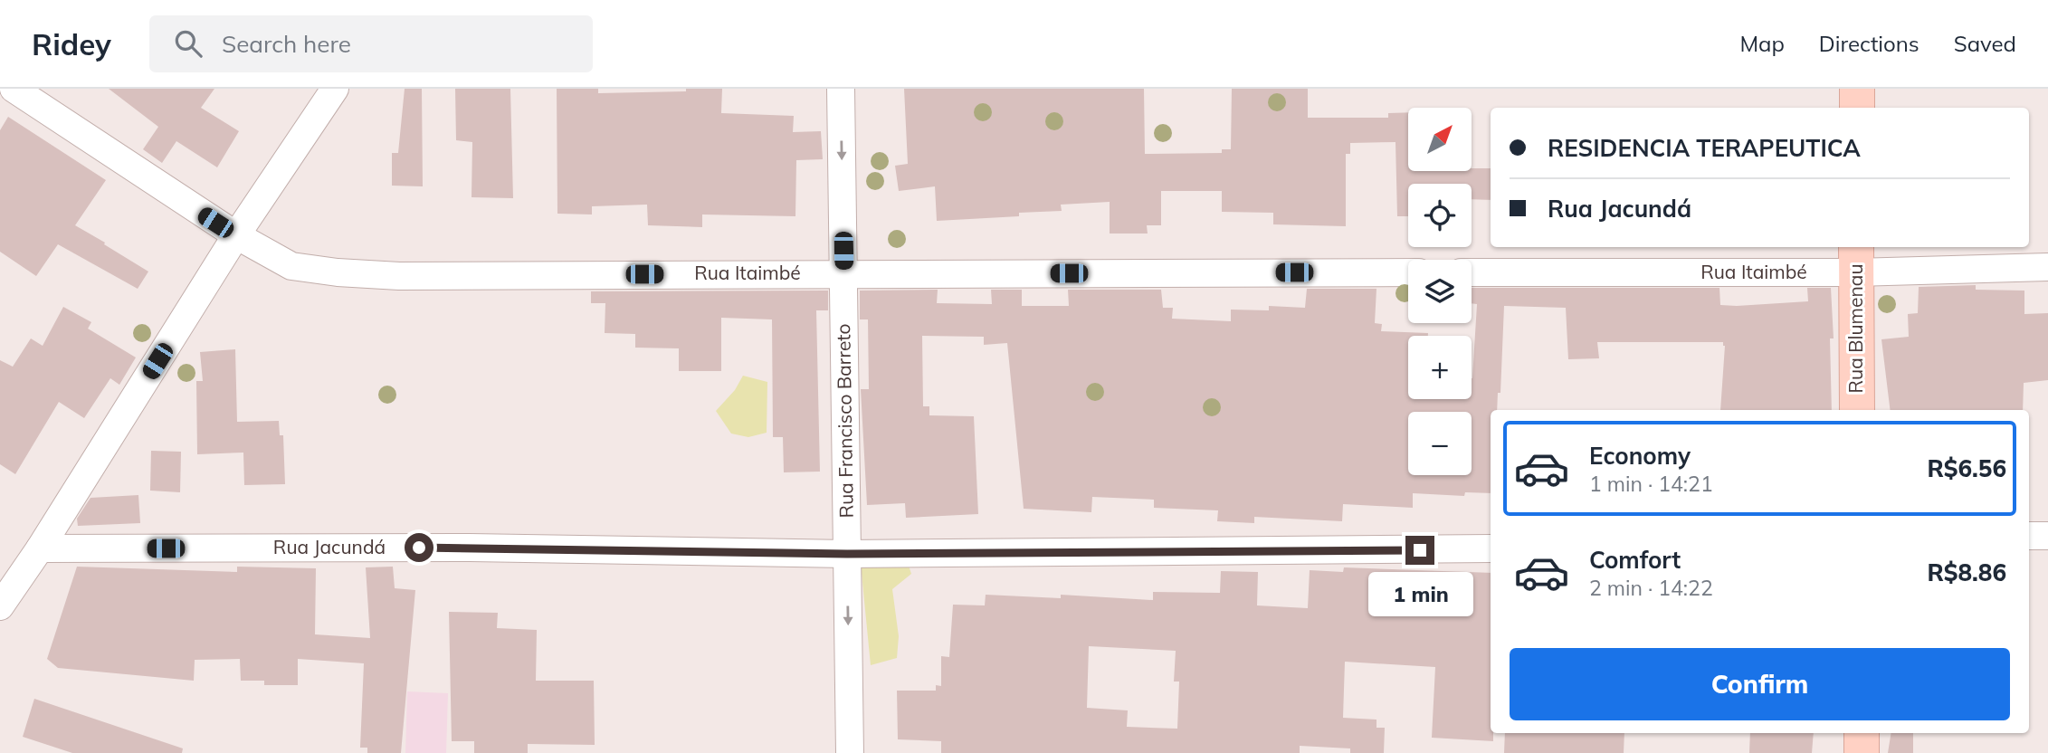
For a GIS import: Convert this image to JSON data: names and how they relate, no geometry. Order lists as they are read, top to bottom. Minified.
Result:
{"streets":{"main road":["Rua Blumenau"],"street":["Rua Itaimbé","Rua Francisco Barreto","Rua Jacundá"]},"crossings":[["Rua Itaimbé","Rua Blumenau"],["Rua Itaimbé","Rua Francisco Barreto"],["Rua Francisco Barreto","Rua Jacundá"]],"one_way":["Rua Francisco Barreto"],"north":"top right","page":{"header":"Ridey","search":"Search here","nav":["Map","Directions","Saved"],"map_buttons":["+","−"],"banner":["RESIDENCIA TERAPEUTICA","Rua Jacundá"],"list":[{"name":"Economy","note":"1 min · 14:21","value":"R$6.56"},{"name":"Comfort","note":"2 min · 14:22","value":"R$8.86"}],"bubble":"1 min","buttons":"Confirm"}}
